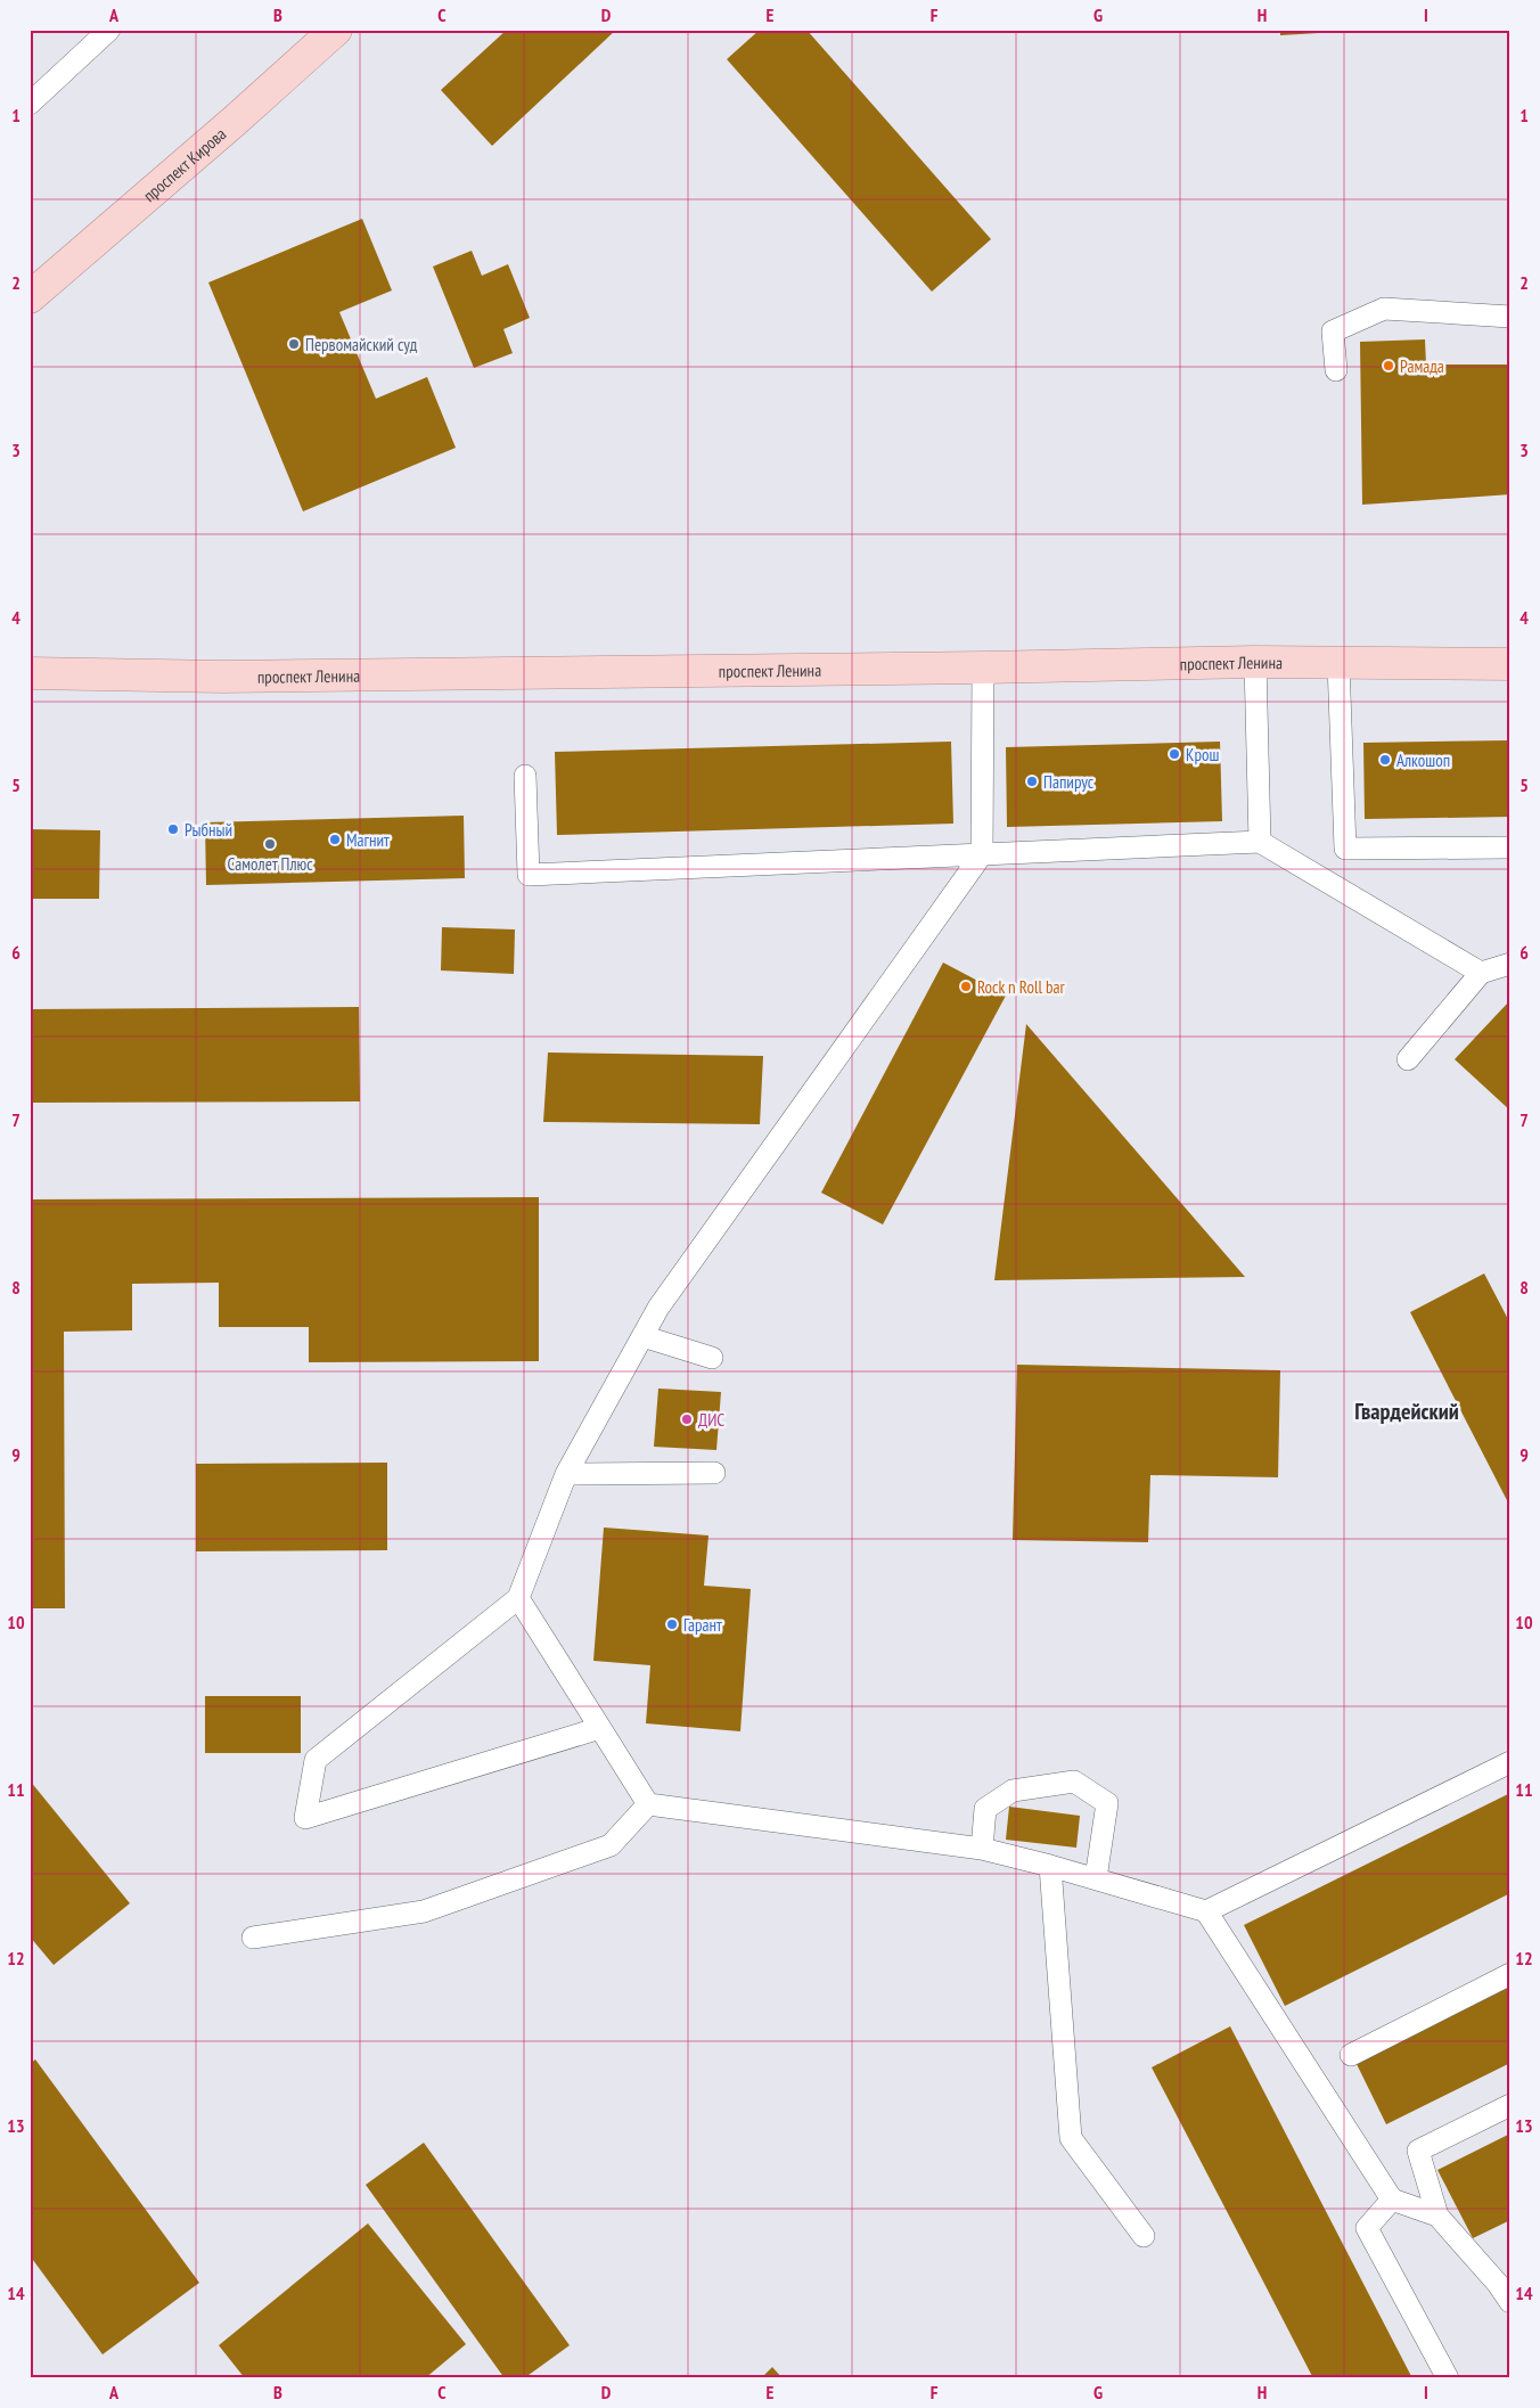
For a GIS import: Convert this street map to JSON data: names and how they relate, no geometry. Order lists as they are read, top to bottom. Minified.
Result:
{"streets":{"main road":["проспект Кирова","проспект Ленина"]},"districts":["Гвардейский"],"places":["Первомайский суд","Рамада","Крош","Алкошоп","Папирус","Рыбный","Магнит","Самолет Плюс","Rock n Roll bar","ДИС","Гарант"],"grid":{"columns":["A","B","C","D","E","F","G","H","I"],"rows":["1","2","3","4","5","6","7","8","9","10","11","12","13","14"]}}
